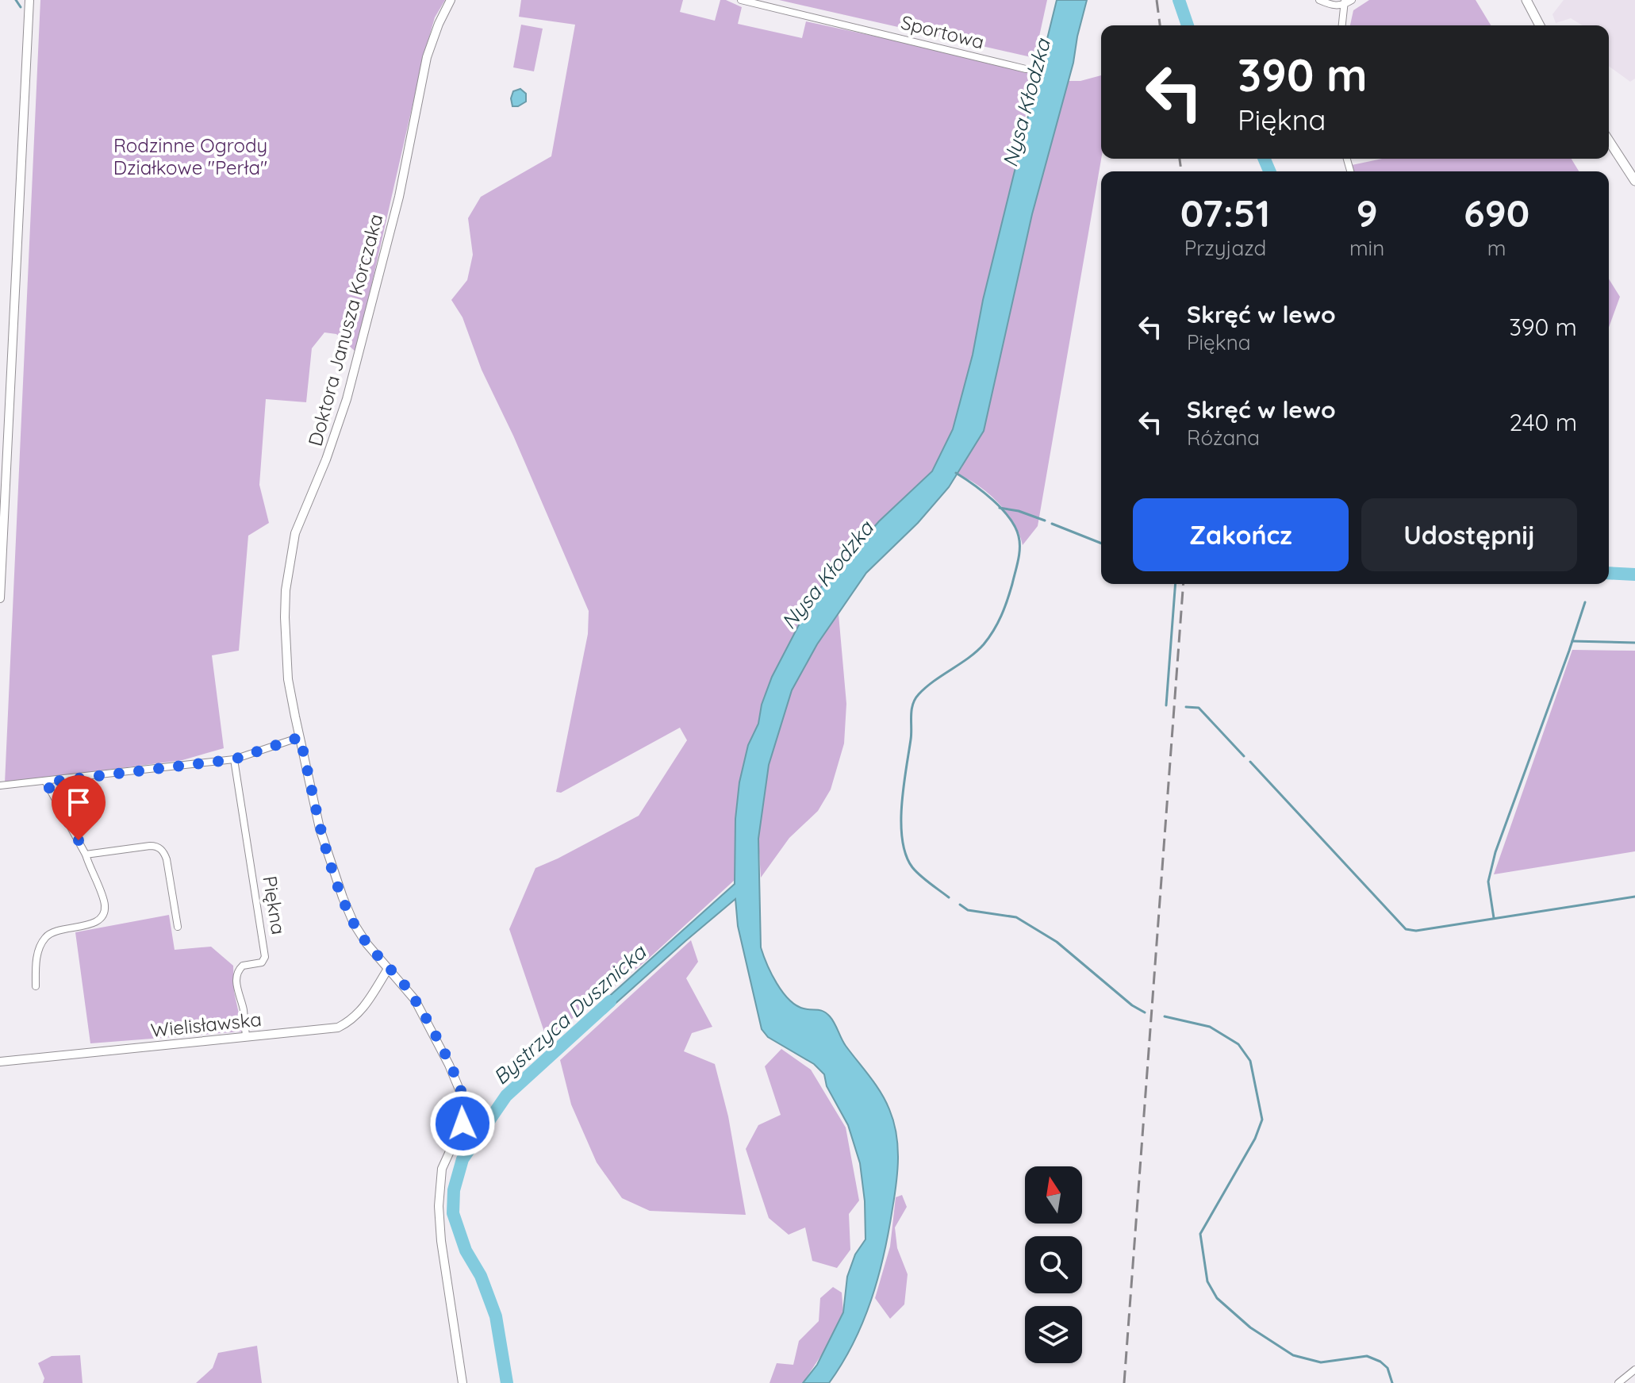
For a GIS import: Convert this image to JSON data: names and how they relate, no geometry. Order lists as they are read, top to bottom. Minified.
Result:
{"streets":{"street":["Sportowa","Doktora Janusza Korczaka","Piękna","Wielisławska"]},"crossings":[["Doktora Janusza Korczaka","Wielisławska"],["Piękna","Wielisławska"]],"water":["Nysa Kłodzka","Bystrzyca Dusznicka"],"parks":["Rodzinne Ogrody Działkowe \"Perła\""],"north":"top","page":{"turn":["390 m","Piękna"],"eta":["07:51","Przyjazd","9","min","690","m"],"list":[{"name":"Skręć w lewo","note":"Piękna","value":"390 m"},{"name":"Skręć w lewo","note":"Różana","value":"240 m"}],"buttons":["Zakończ","Udostępnij"]}}
